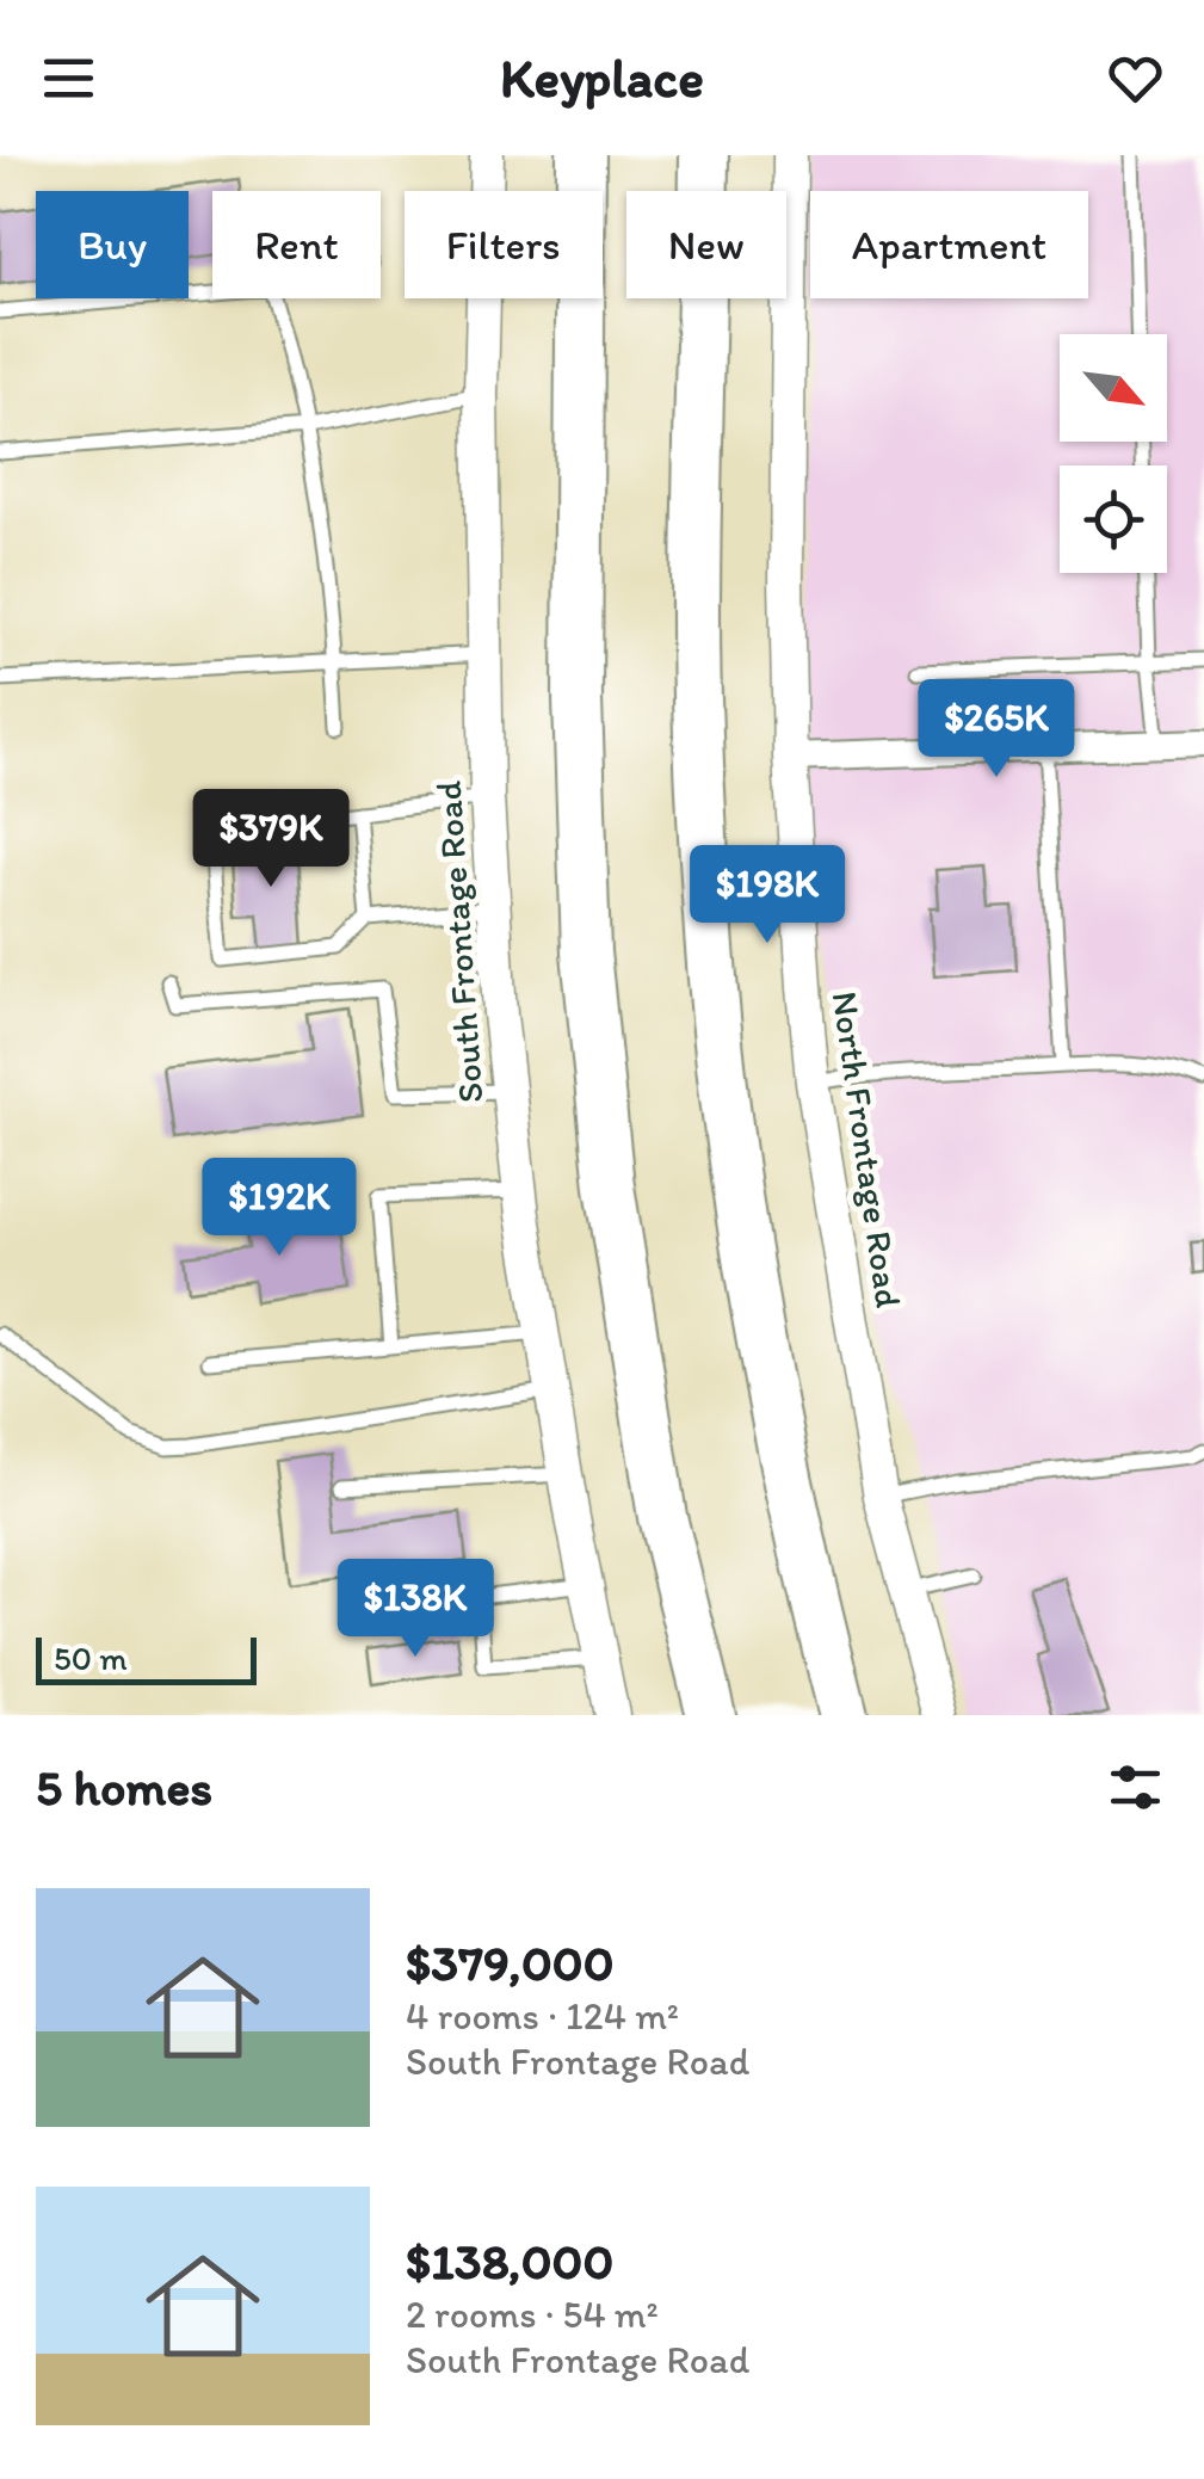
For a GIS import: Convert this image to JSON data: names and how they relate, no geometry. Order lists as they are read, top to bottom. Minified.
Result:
{"streets":{"street":["South Frontage Road","North Frontage Road"]},"scale_bar":"50 m","north":"bottom right","page":{"header":"Keyplace","chip":["Buy","Rent","Filters","New","Apartment"],"price":["$265K","$379K","$198K","$192K","$138K"],"scale":"50 m","heading":"5 homes","list":[{"name":"$379,000","note":"4 rooms · 124 m² · South Frontage Road"},{"name":"$138,000","note":"2 rooms · 54 m² · South Frontage Road"}]}}
